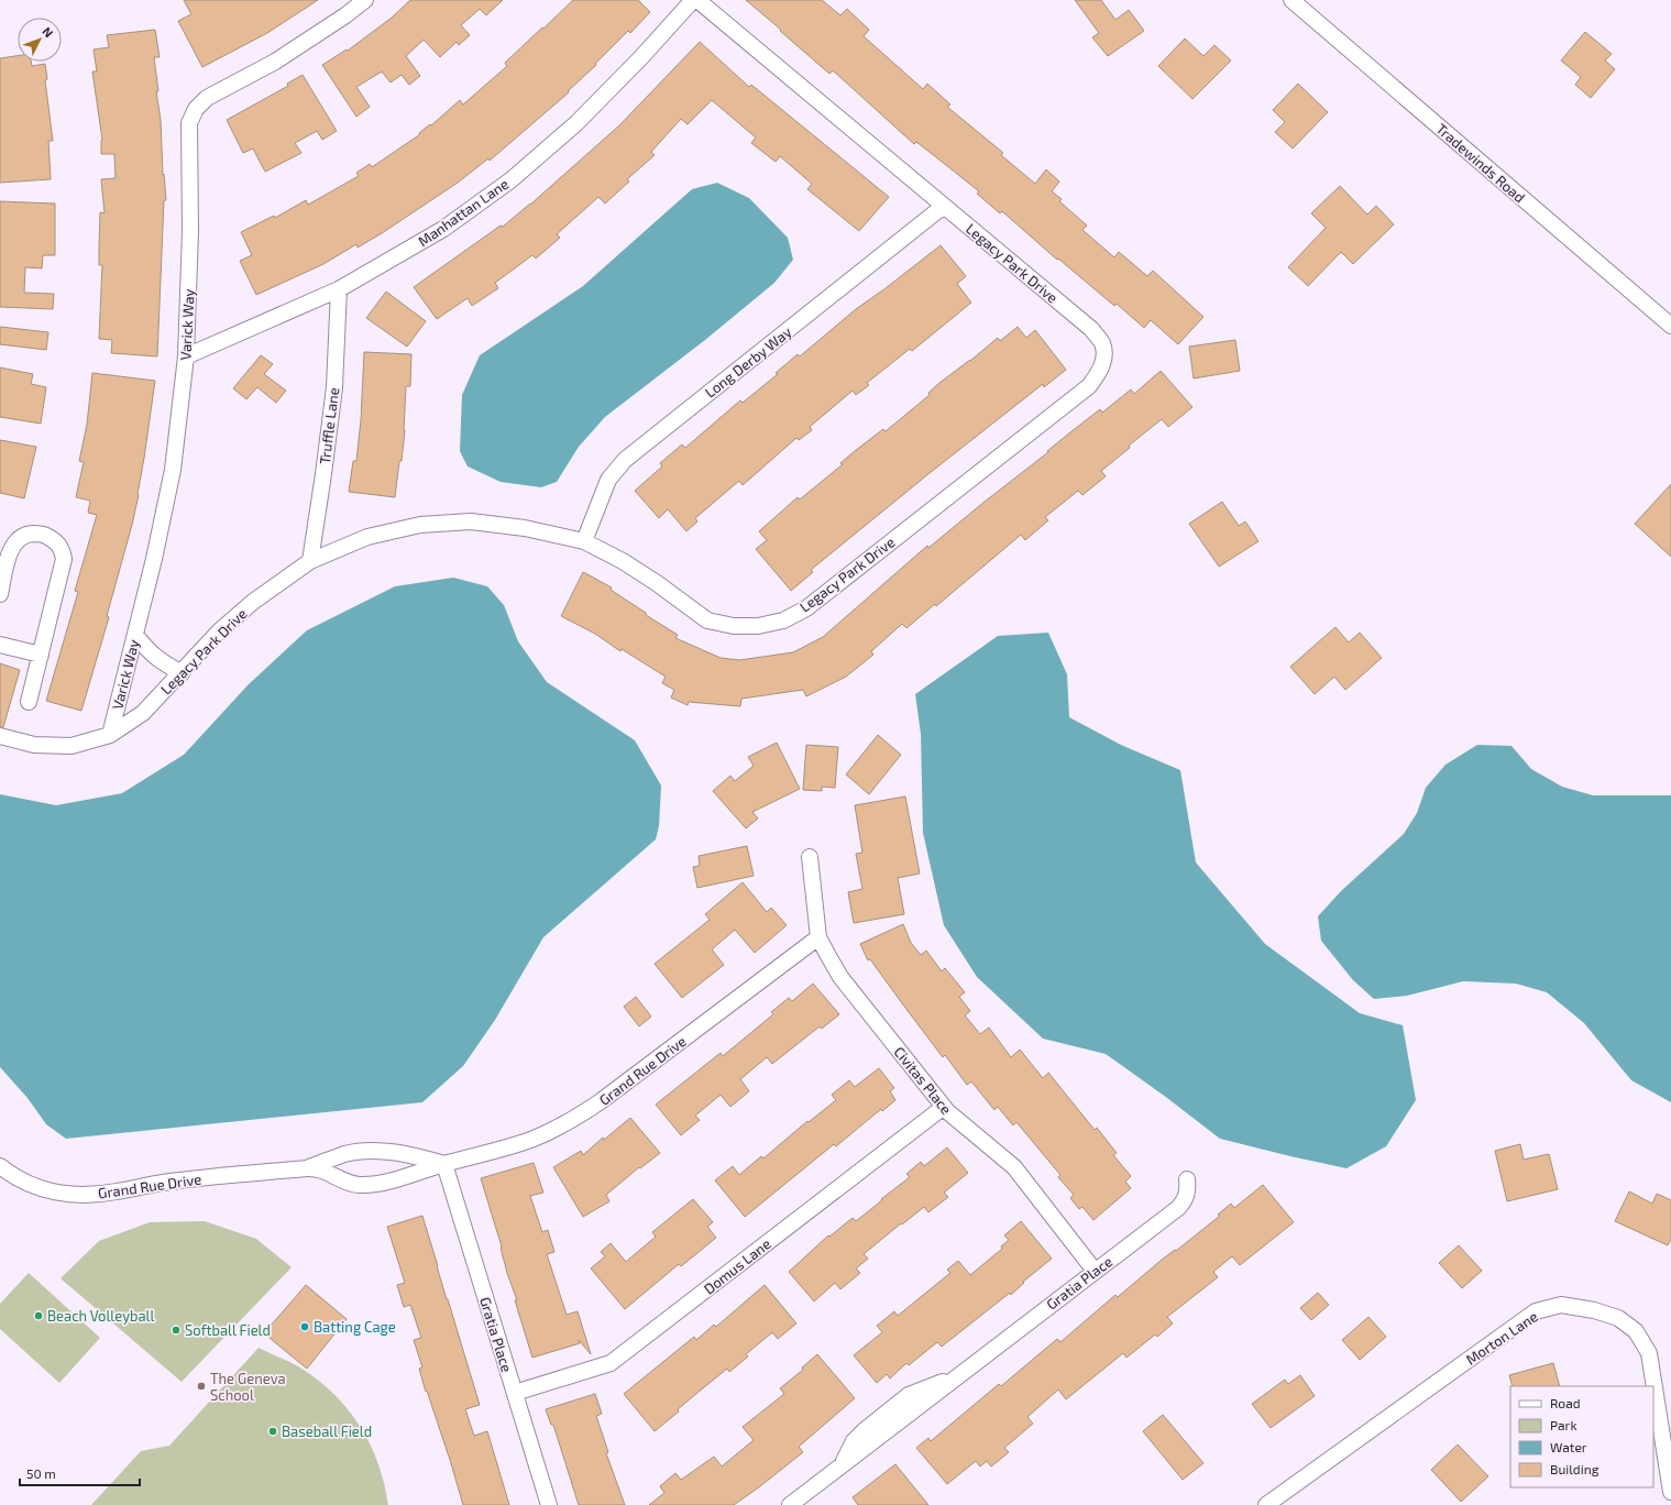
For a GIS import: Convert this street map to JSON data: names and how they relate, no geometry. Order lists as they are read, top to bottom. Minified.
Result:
{"streets":{"street":["Tradewinds Road","Manhattan Lane","Legacy Park Drive","Varick Way","Long Derby Way","Truffle Lane","Grand Rue Drive","Civitas Place","Domus Lane","Gratia Place","Morton Lane"]},"crossings":[["Manhattan Lane","Varick Way"],["Manhattan Lane","Truffle Lane"],["Legacy Park Drive","Varick Way"],["Legacy Park Drive","Long Derby Way"],["Legacy Park Drive","Truffle Lane"],["Grand Rue Drive","Civitas Place"],["Grand Rue Drive","Gratia Place"],["Civitas Place","Domus Lane"],["Civitas Place","Gratia Place"],["Domus Lane","Gratia Place"]],"places":["Beach Volleyball","Batting Cage","Softball Field","The Geneva School","Baseball Field"],"legend":["Road","Park","Water","Building"],"scale_bar":"50 m","north":"top right"}
